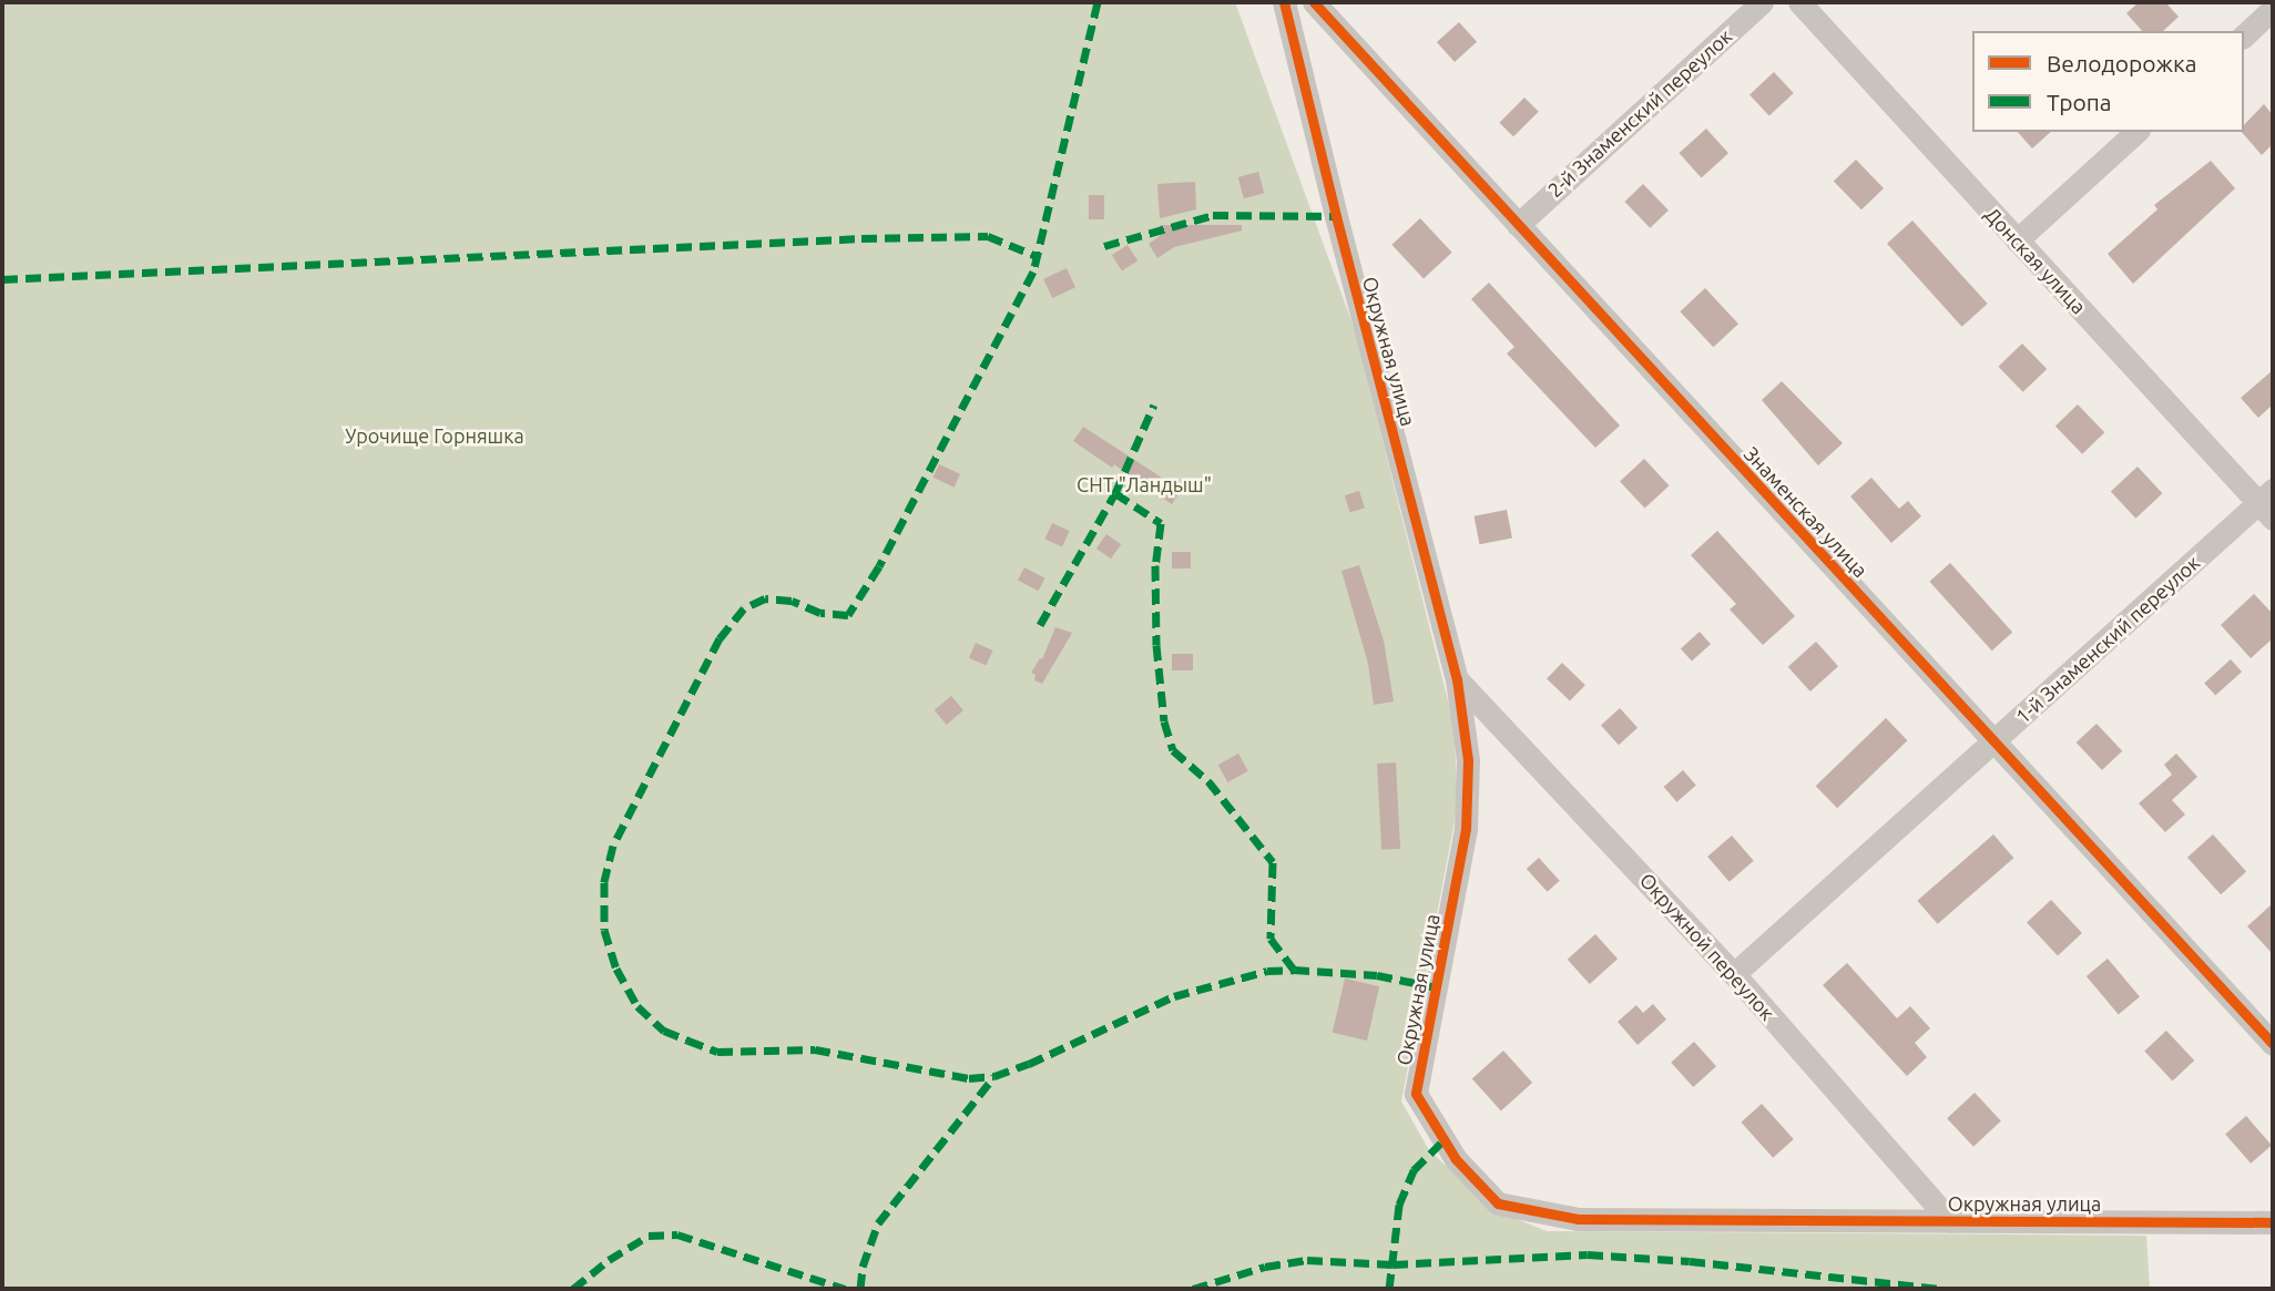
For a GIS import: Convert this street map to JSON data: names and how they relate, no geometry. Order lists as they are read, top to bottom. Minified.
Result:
{"streets":{"street":["2-й Знаменский переулок","Донская улица","Окружная улица","Знаменская улица","1-й Знаменский переулок","Окружной переулок"]},"crossings":[["2-й Знаменский переулок","Знаменская улица"],["Донская улица","1-й Знаменский переулок"],["Окружная улица","Окружной переулок"],["Знаменская улица","1-й Знаменский переулок"],["1-й Знаменский переулок","Окружной переулок"]],"parks":["Урочище Горняшка","СНТ \"Ландыш\""],"legend":["Велодорожка","Тропа"]}
